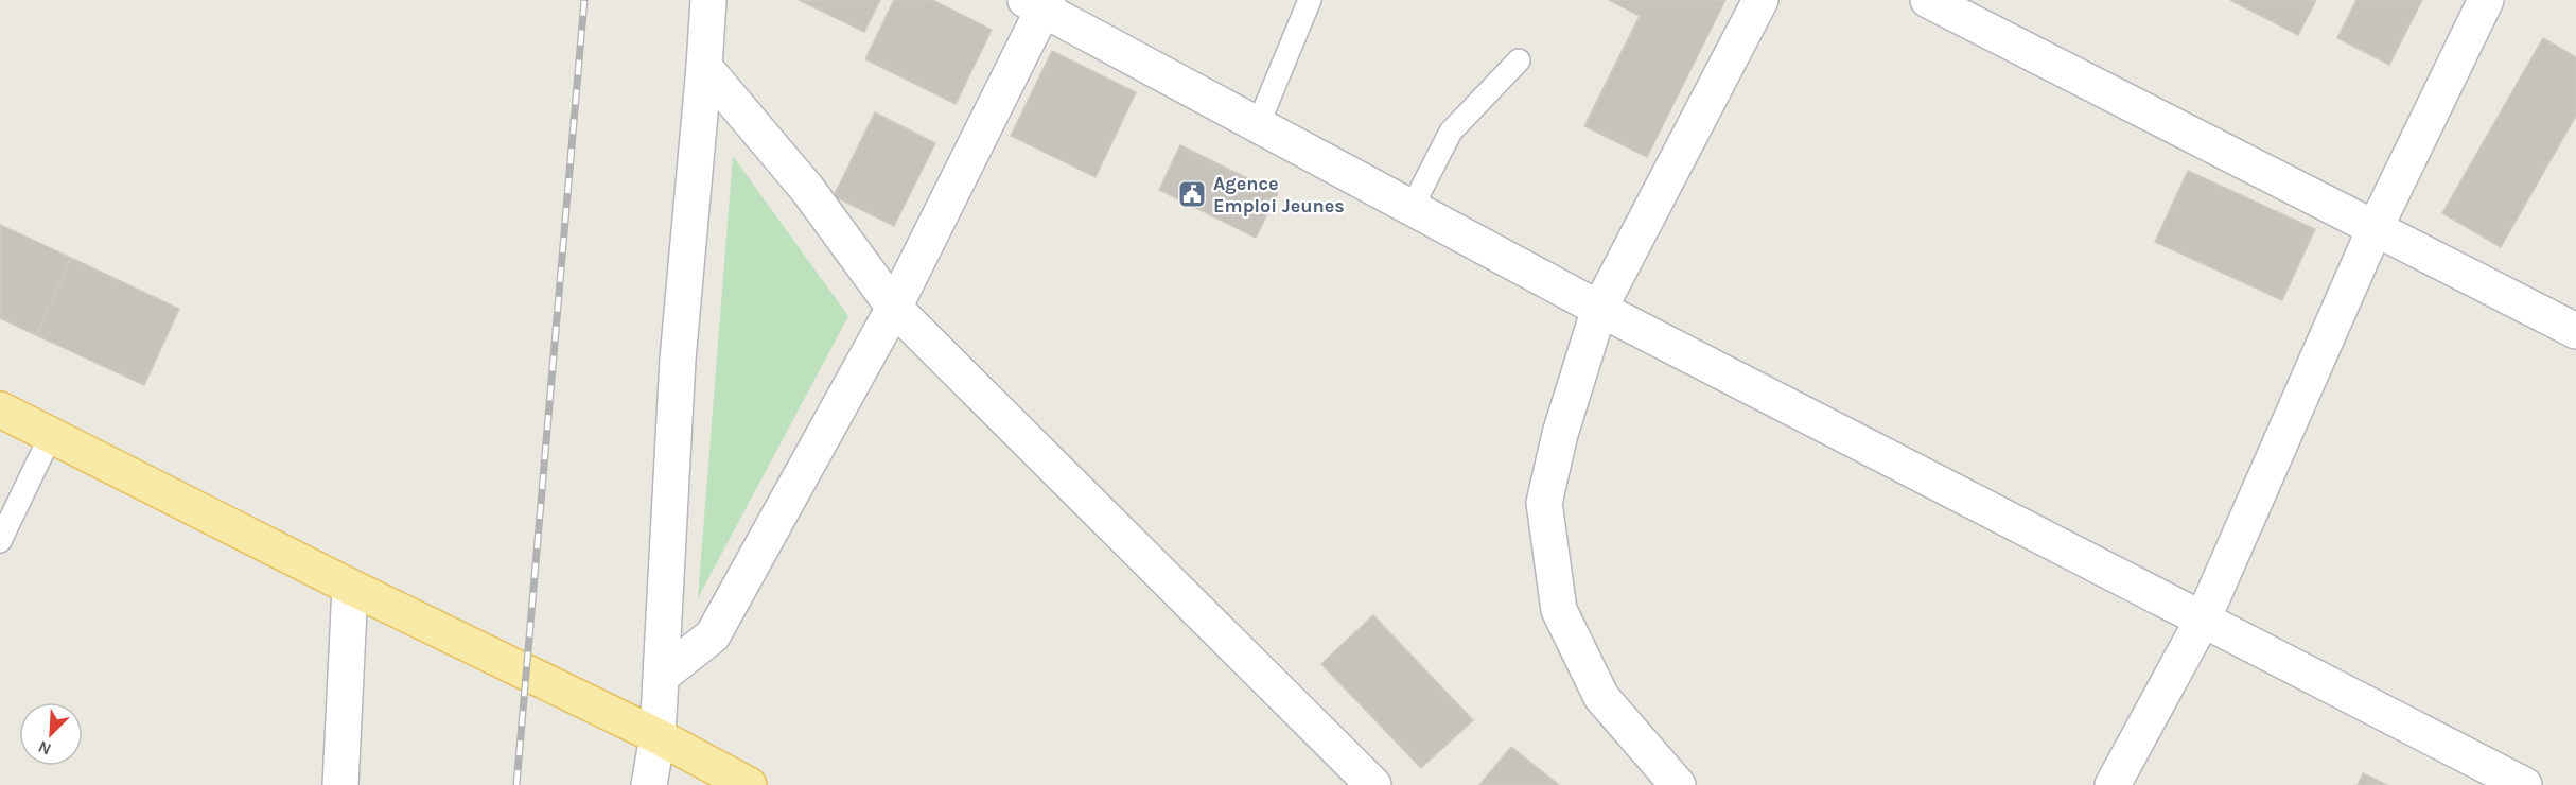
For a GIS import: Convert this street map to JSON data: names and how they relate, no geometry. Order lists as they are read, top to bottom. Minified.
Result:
{"places":{"public building":["Agence Emploi Jeunes"]},"north":"bottom left"}
